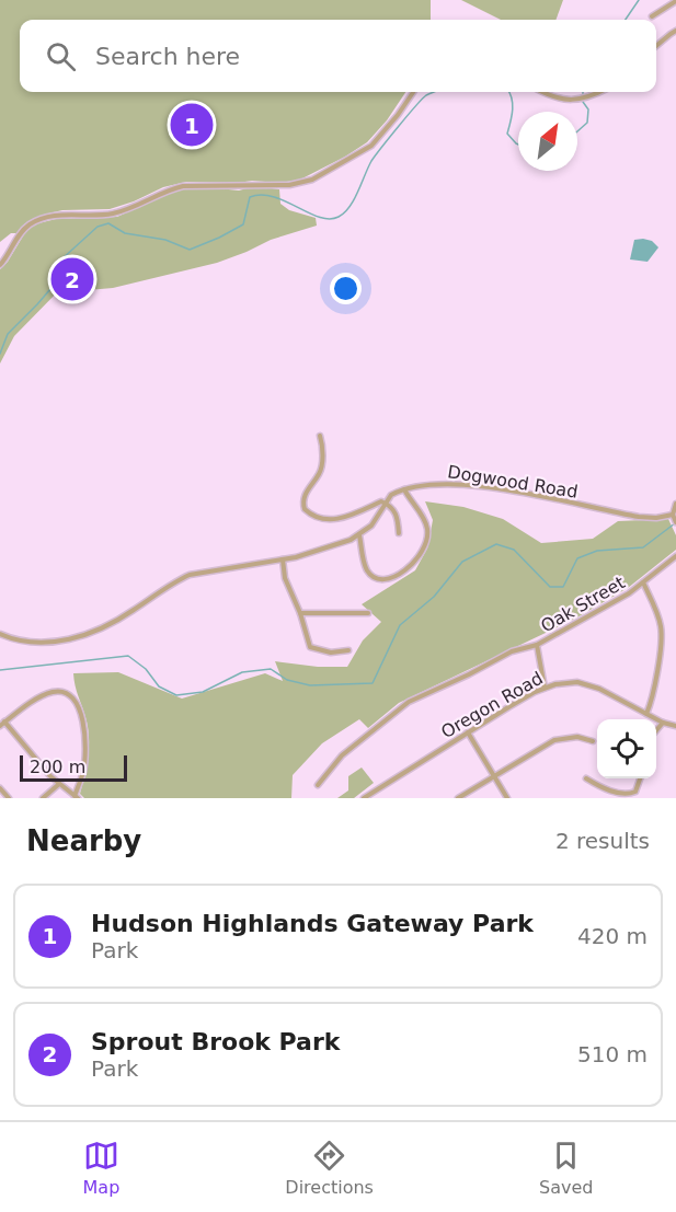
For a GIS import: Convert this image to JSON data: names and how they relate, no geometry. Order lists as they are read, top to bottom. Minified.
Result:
{"streets":{"street":["Dogwood Road","Oak Street","Oregon Road"]},"crossings":[["Oak Street","Oregon Road"]],"scale_bar":"200 m","north":"top right","page":{"search":"Search here","pins":["1","2"],"scale":"200 m","heading":["Nearby","2 results"],"list":[{"mark":"1","name":"Hudson Highlands Gateway Park","note":"Park","value":"420 m"},{"mark":"2","name":"Sprout Brook Park","note":"Park","value":"510 m"}],"nav":["Map","Directions","Saved"]}}
